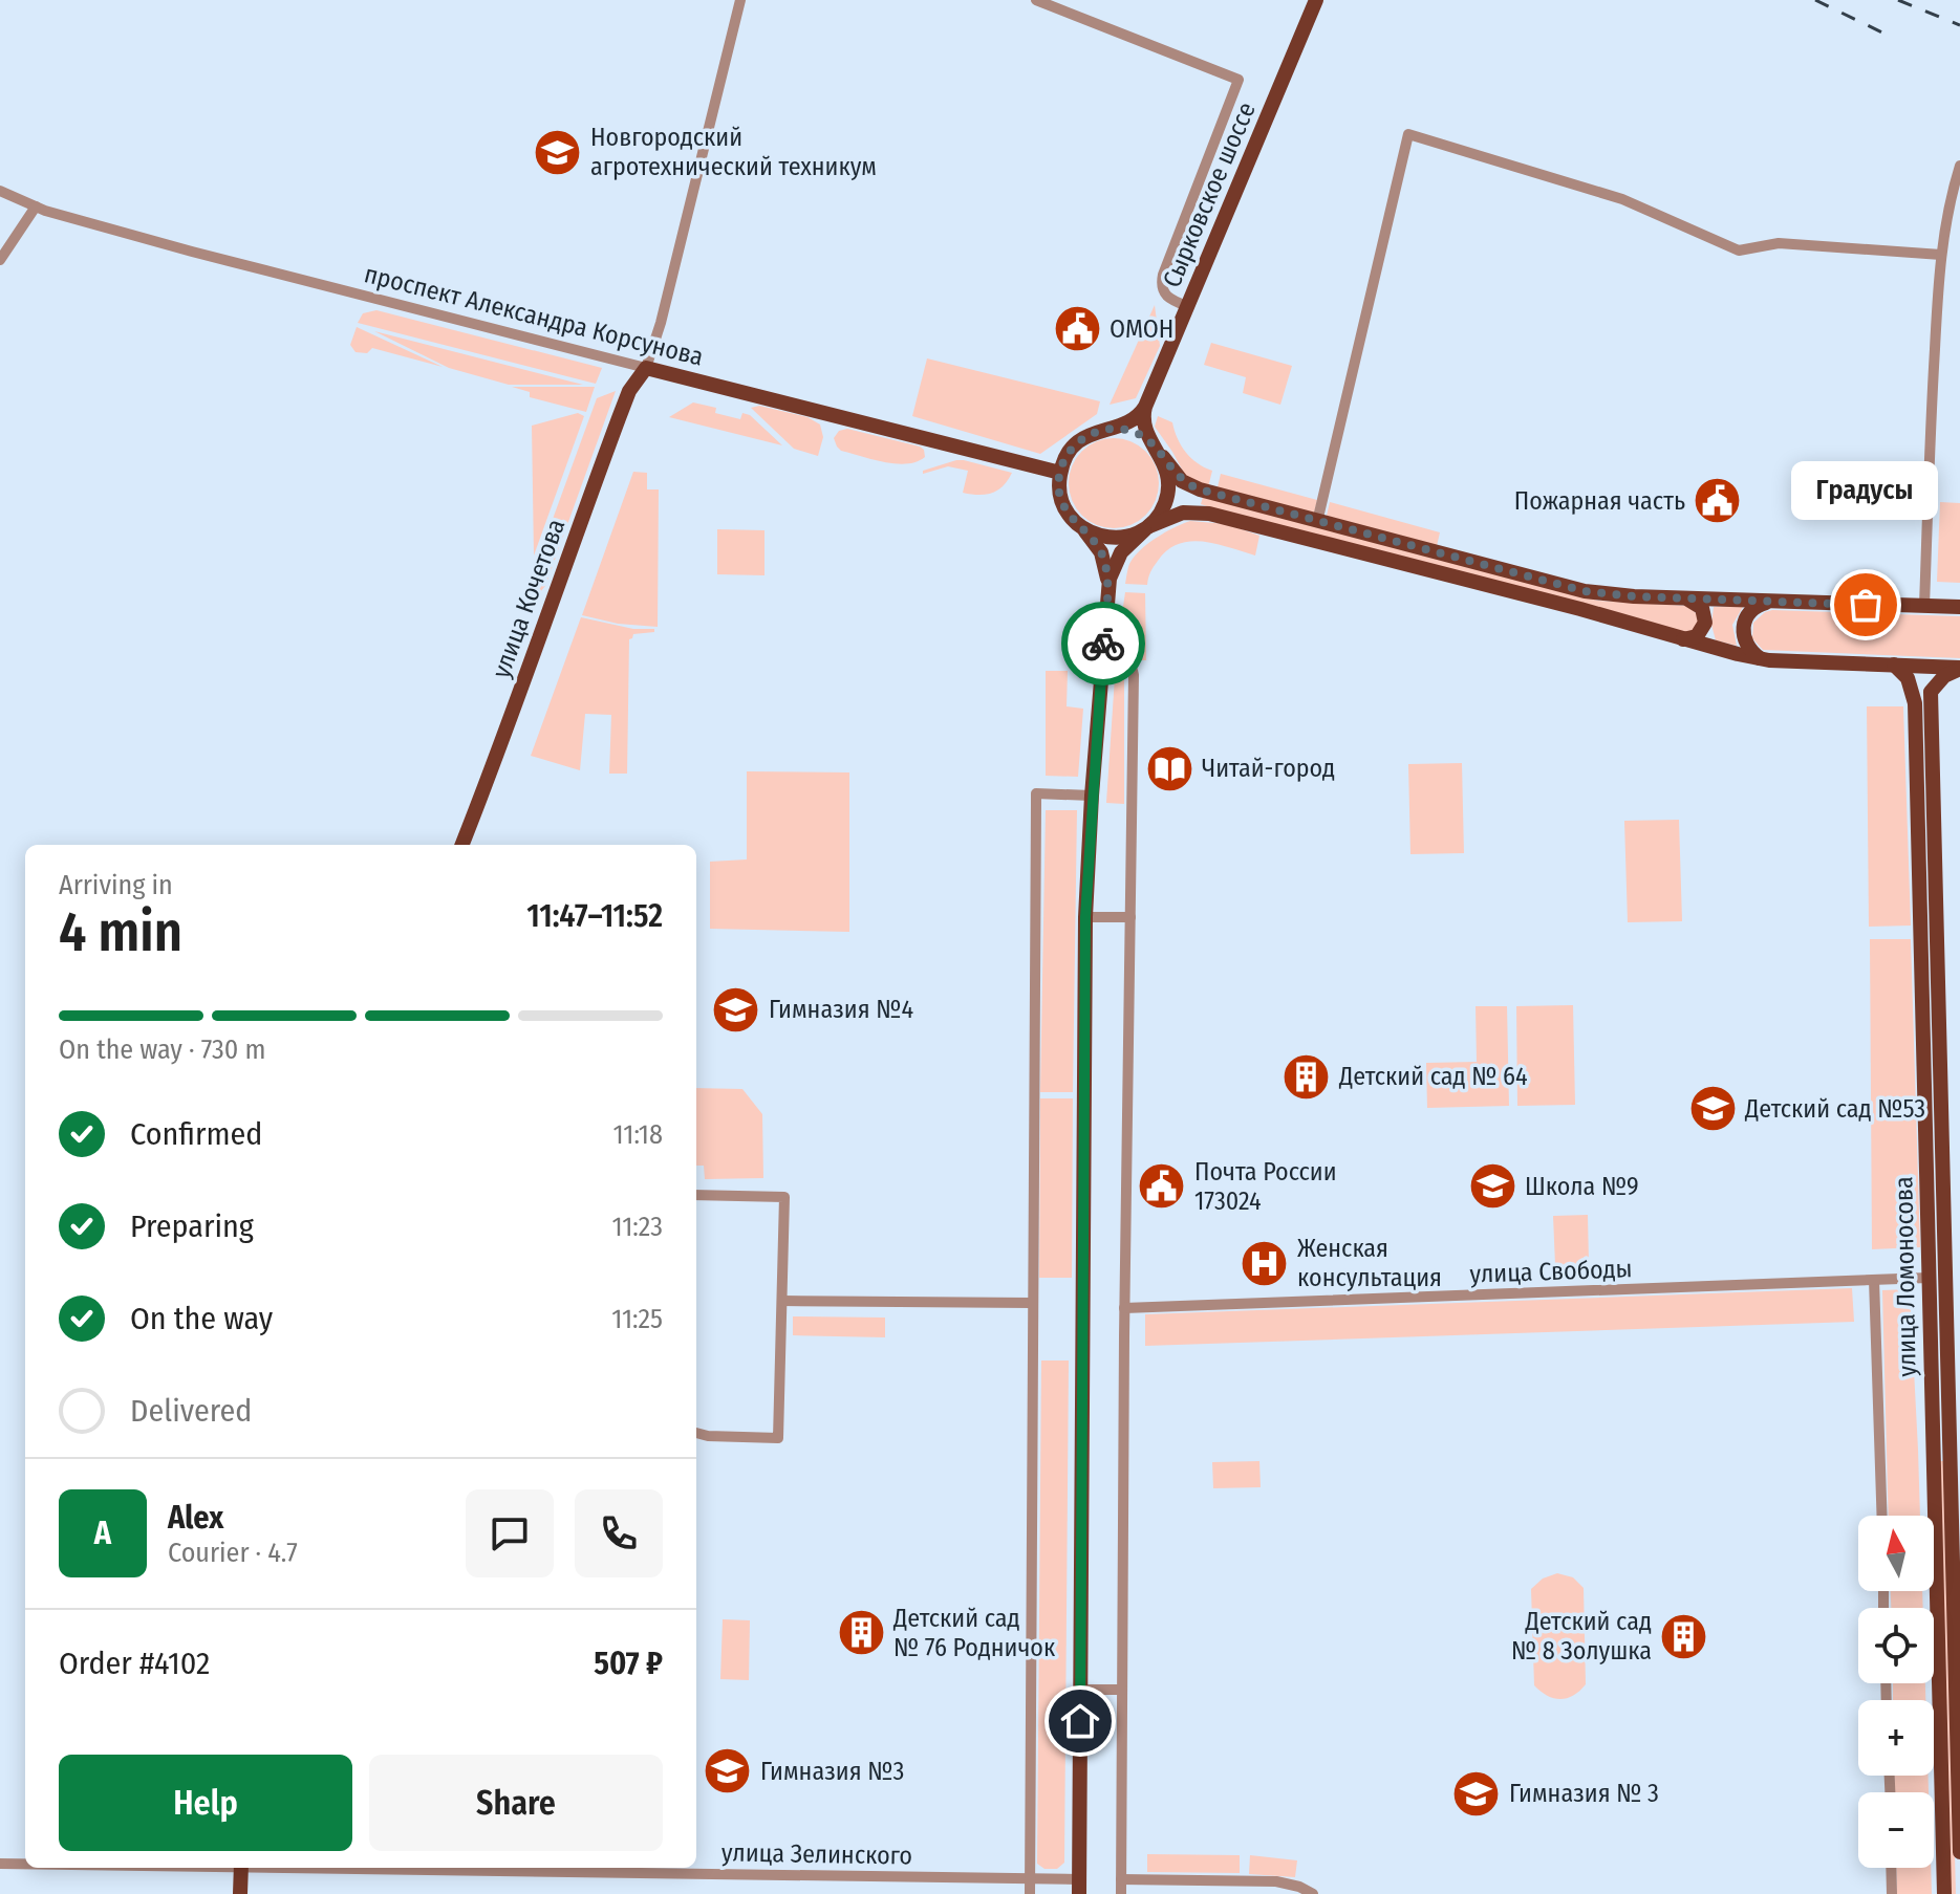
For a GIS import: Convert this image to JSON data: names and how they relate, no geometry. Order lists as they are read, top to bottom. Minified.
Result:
{"streets":{"main road":["Сырковское шоссе","проспект Александра Корсунова","улица Кочетова","улица Ломоносова"],"street":["улица Свободы","улица Зелинского"]},"crossings":[["проспект Александра Корсунова","улица Кочетова"],["улица Свободы","улица Ломоносова"]],"places":{"school or university":["Новгородский агротехнический техникум","Гимназия №4","Детский сад №53","Школа №9","Гимназия №3","Гимназия № 3"],"public building":["ОМОН","Пожарная часть","Почта России 173024"],"other":["Градусы"],"library":["Читай-город"],"building":["Детский сад № 64","Детский сад № 76 Родничок","Детский сад № 8 Золушка"],"hospital":["Женская консультация"]},"north":"top","page":{"bubble":"Градусы","heading":["4 min","Arriving in","11:47–11:52"],"panel":["Alex","Courier · 4.7","Order #4102","507 ₽"],"bar":"On the way · 730 m","list":[["Confirmed","11:18"],["Preparing","11:23"],["On the way","11:25"],"Delivered"],"round":"A","map_buttons":["+","−"],"buttons":["Help","Share"]}}
